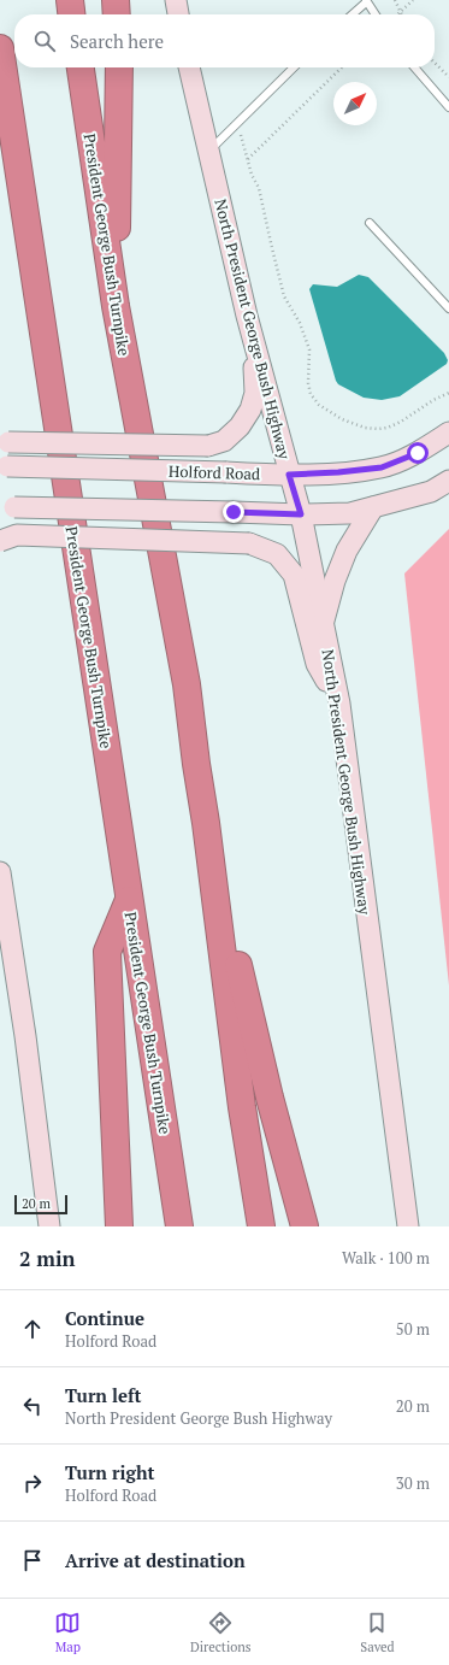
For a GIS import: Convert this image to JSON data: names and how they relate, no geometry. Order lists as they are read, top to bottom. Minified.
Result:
{"streets":{"highway":["President George Bush Turnpike"],"main road":["North President George Bush Highway","Holford Road"]},"crossings":[["North President George Bush Highway","Holford Road"]],"scale_bar":"20 m","north":"top right","page":{"search":"Search here","scale":"20 m","heading":["2 min","Walk · 100 m"],"list":[["Continue","Holford Road","50 m"],["Turn left","North President George Bush Highway","20 m"],["Turn right","Holford Road","30 m"],"Arrive at destination"],"nav":["Map","Directions","Saved"]}}
